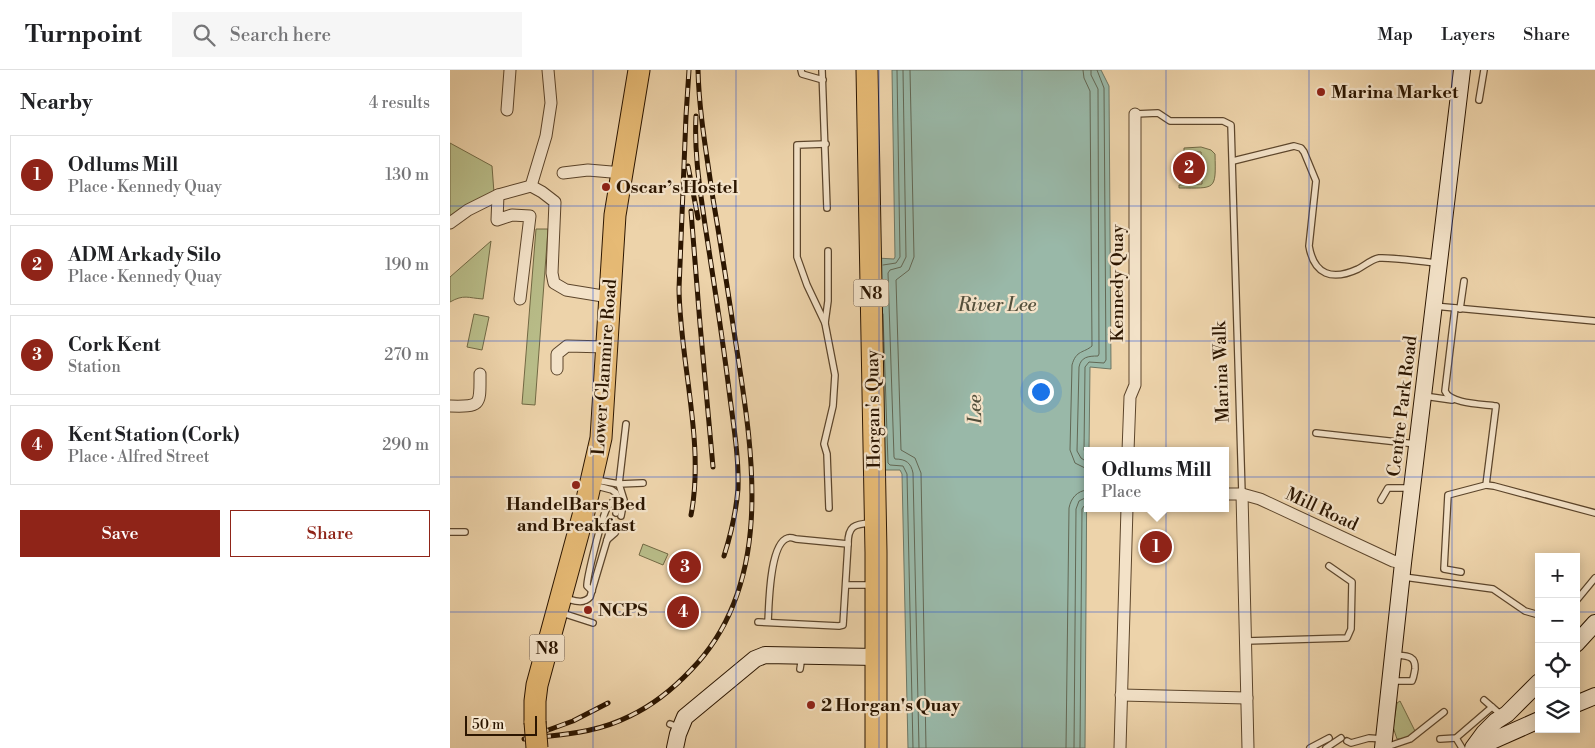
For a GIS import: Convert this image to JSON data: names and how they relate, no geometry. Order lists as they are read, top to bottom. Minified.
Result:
{"streets":{"highway":["N8","Lower Glanmire Road","Horgan's Quay"],"street":["Kennedy Quay","Marina Walk","Centre Park Road","Mill Road"]},"crossings":[["Kennedy Quay","Marina Walk"],["Marina Walk","Mill Road"],["Centre Park Road","Mill Road"]],"water":["River Lee","Lee"],"places":["Marina Market","Oscar’s Hostel","HandelBars Bed and Breakfast","NCPS","2 Horgan's Quay"],"scale_bar":"50 m","page":{"header":"Turnpoint","search":"Search here","nav":["Map","Layers","Share"],"heading":["Nearby","4 results"],"list":[{"mark":"1","name":"Odlums Mill","note":"Place · Kennedy Quay","value":"130 m"},{"mark":"2","name":"ADM Arkady Silo","note":"Place · Kennedy Quay","value":"190 m"},{"mark":"3","name":"Cork Kent","note":"Station","value":"270 m"},{"mark":"4","name":"Kent Station (Cork)","note":"Place · Alfred Street","value":"290 m"}],"pins":["2","1","3","4"],"popup":["Odlums Mill","Place"],"buttons":["Save","Share"],"map_buttons":["+","−"],"scale":"50 m"}}
